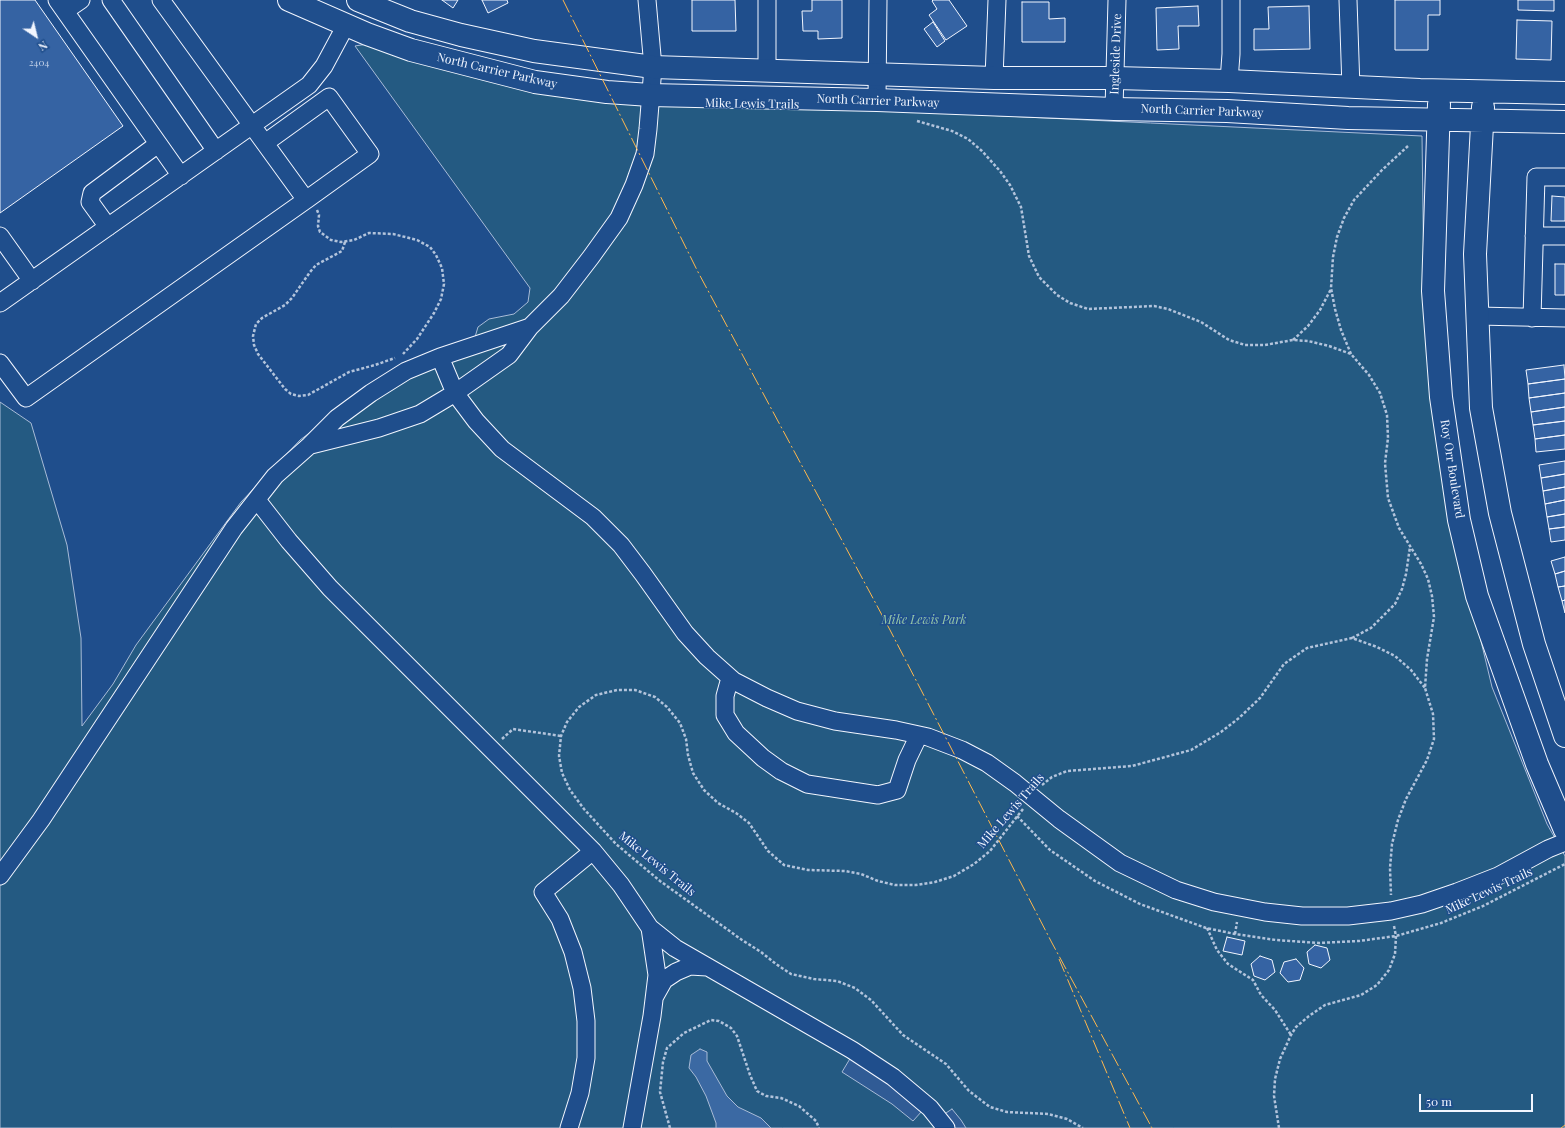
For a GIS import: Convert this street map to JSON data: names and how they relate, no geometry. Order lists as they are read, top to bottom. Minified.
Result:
{"streets":{"main road":["North Carrier Parkway","Roy Orr Boulevard"],"street":["Ingleside Drive"],"path":["Mike Lewis Trails"]},"crossings":[["Ingleside Drive","North Carrier Parkway"],["North Carrier Parkway","Roy Orr Boulevard"]],"parks":["Mike Lewis Park"],"house_numbers":["2404"],"scale_bar":"50 m","north":"bottom right"}
